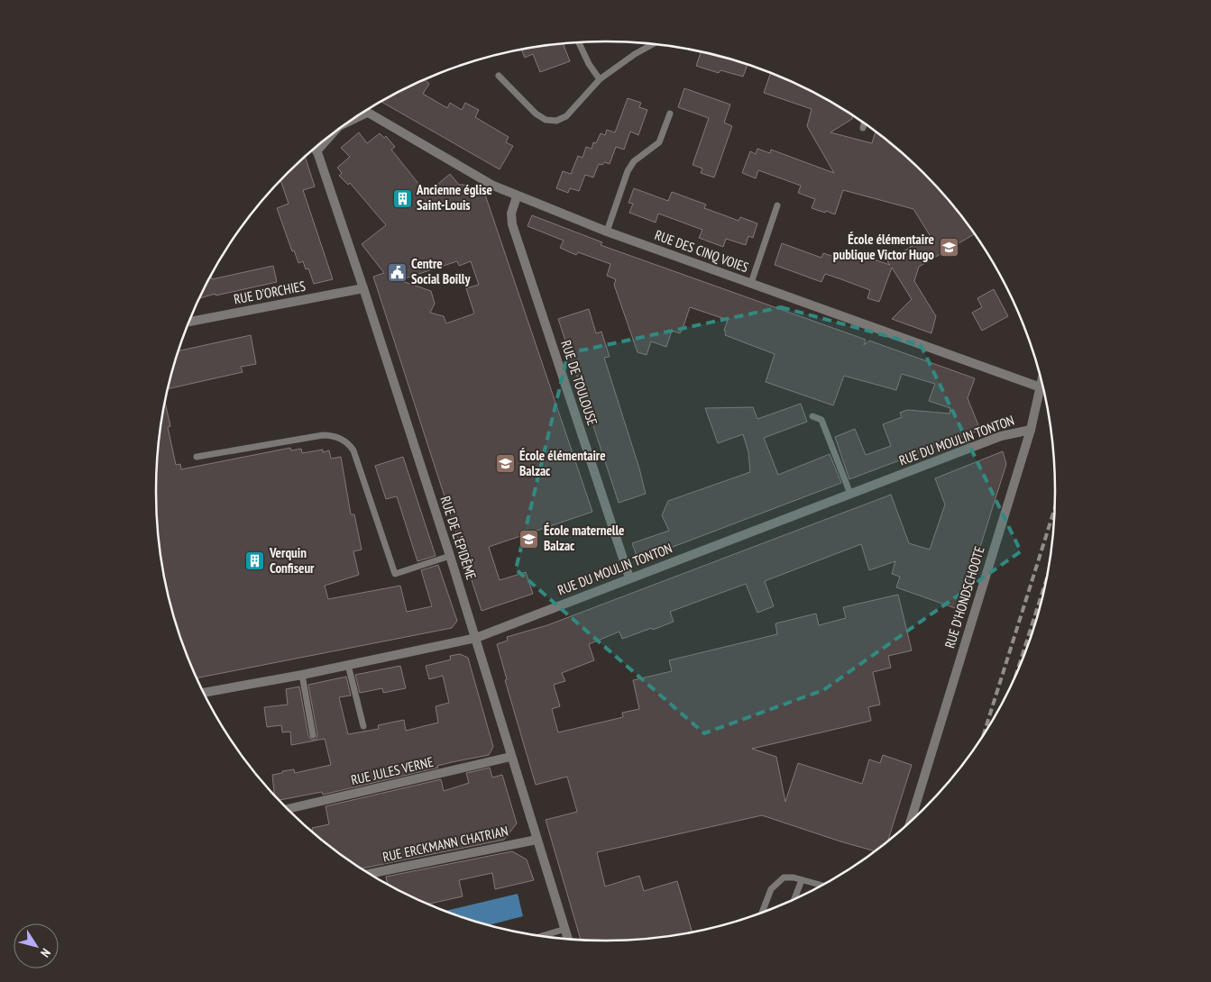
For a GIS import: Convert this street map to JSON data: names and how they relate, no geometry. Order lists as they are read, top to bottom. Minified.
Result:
{"streets":{"street":["RUE DES CINQ VOIES","RUE D'ORCHIES","RUE DE TOULOUSE","RUE DU MOULIN TONTON","RUE DE L'EPIDÈME","RUE D'HONDSCHOOTE","RUE JULES VERNE","RUE ERCKMANN CHATRIAN"]},"crossings":[["RUE DES CINQ VOIES","RUE DE TOULOUSE"],["RUE DES CINQ VOIES","RUE D'HONDSCHOOTE"],["RUE D'ORCHIES","RUE DE L'EPIDÈME"],["RUE DE TOULOUSE","RUE DU MOULIN TONTON"],["RUE DU MOULIN TONTON","RUE DE L'EPIDÈME"],["RUE DU MOULIN TONTON","RUE D'HONDSCHOOTE"],["RUE DE L'EPIDÈME","RUE JULES VERNE"],["RUE DE L'EPIDÈME","RUE ERCKMANN CHATRIAN"]],"places":{"building":["Ancienne église Saint-Louis","Verquin Confiseur"],"school or university":["École élémentaire publique Victor Hugo","École élémentaire Balzac","École maternelle Balzac"],"public building":["Centre Social Boilly"]},"north":"bottom right"}
